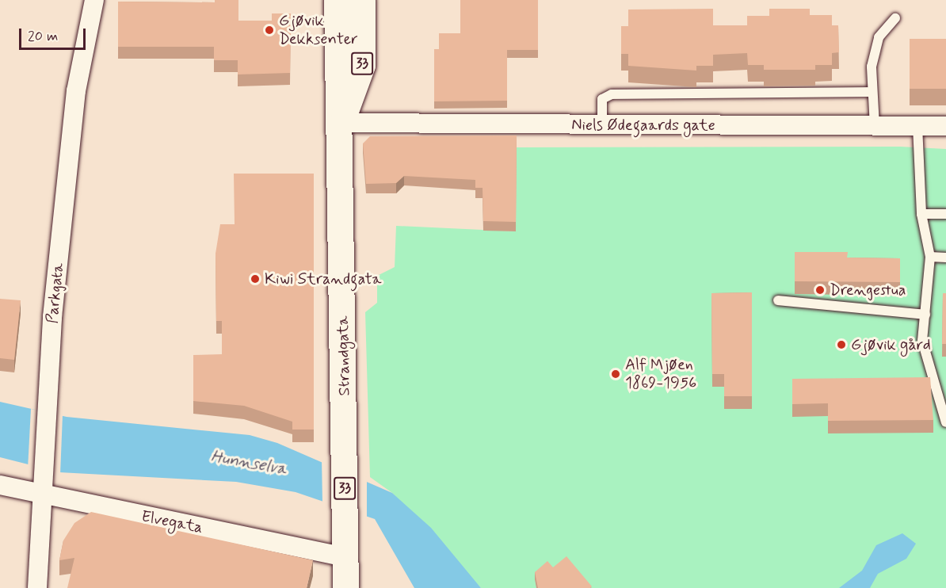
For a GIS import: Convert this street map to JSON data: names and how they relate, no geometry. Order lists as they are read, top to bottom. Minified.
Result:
{"streets":{"main road":["33","Strandgata"],"street":["Niels Ødegaards gate","Parkgata","Elvegata"]},"crossings":[["Niels Ødegaards gate","Strandgata"],["Parkgata","Elvegata"],["Strandgata","Elvegata"]],"water":["Hunnselva"],"places":["Gjøvik Dekksenter","Kiwi Strandgata","Drengestua","Gjøvik gård","Alf Mjøen 1869-1956"],"scale_bar":"20 m"}
